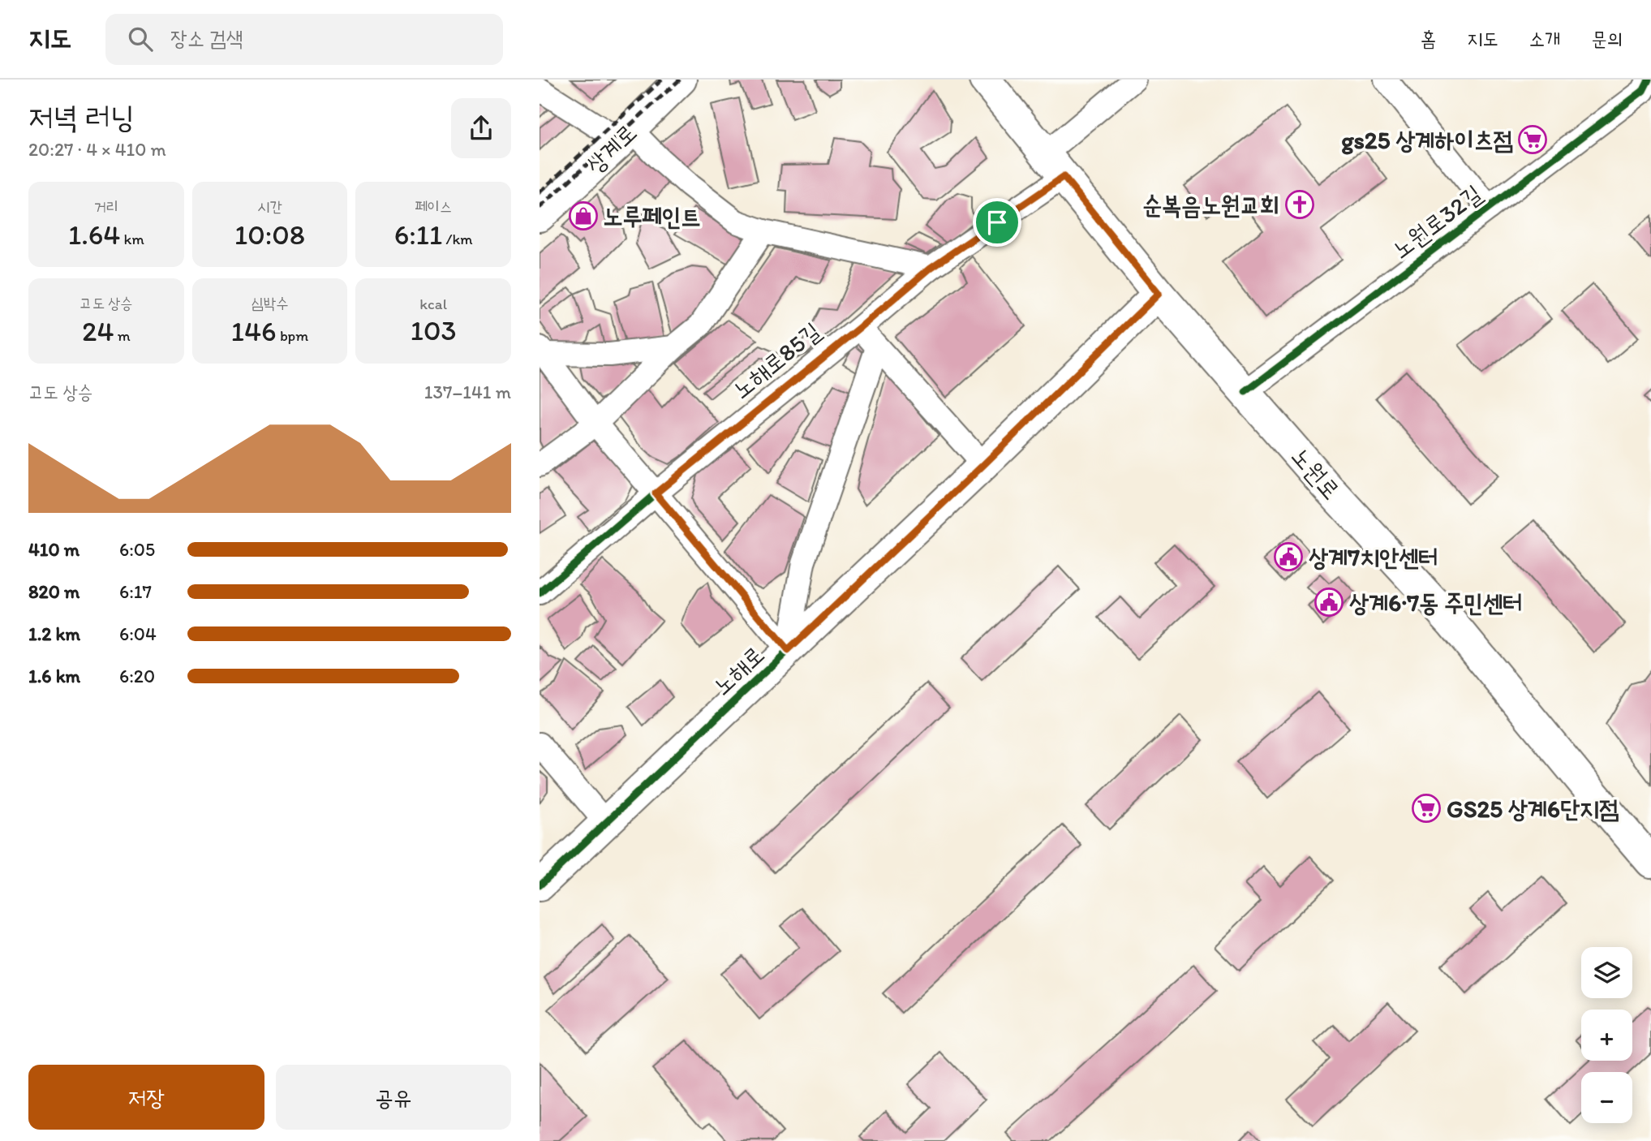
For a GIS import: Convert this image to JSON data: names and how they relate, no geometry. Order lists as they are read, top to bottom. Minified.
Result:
{"streets":{"main road":["상계로","노원로","노해로"],"street":["노원로32길","노해로85길"]},"crossings":[["노원로32길","노원로"],["노해로85길","노원로"],["노원로","노해로"]],"places":{"supermarket":["gs25 상계하이츠점","GS25 상계6단지점"],"church":["순복음노원교회"],"shop":["노루페인트"],"public building":["상계7치안센터","상계6·7동 주민센터"]},"page":{"header":"지도","search":"장소 검색","nav":["홈","지도","소개","문의"],"heading":["저녁 러닝","20:27 · 4 × 410 m"],"stats":[["거리","1.64 km"],["시간","10:08"],["페이스","6:11 /km"],["고도 상승","24 m"],["심박수","146 bpm"],["kcal","103"]],"chart":["고도 상승","137–141 m"],"list":[{"name":"410 m","note":"6:05"},{"name":"820 m","note":"6:17"},{"name":"1.2 km","note":"6:04"},{"name":"1.6 km","note":"6:20"}],"map_buttons":["+","−"],"buttons":["저장","공유"]}}
